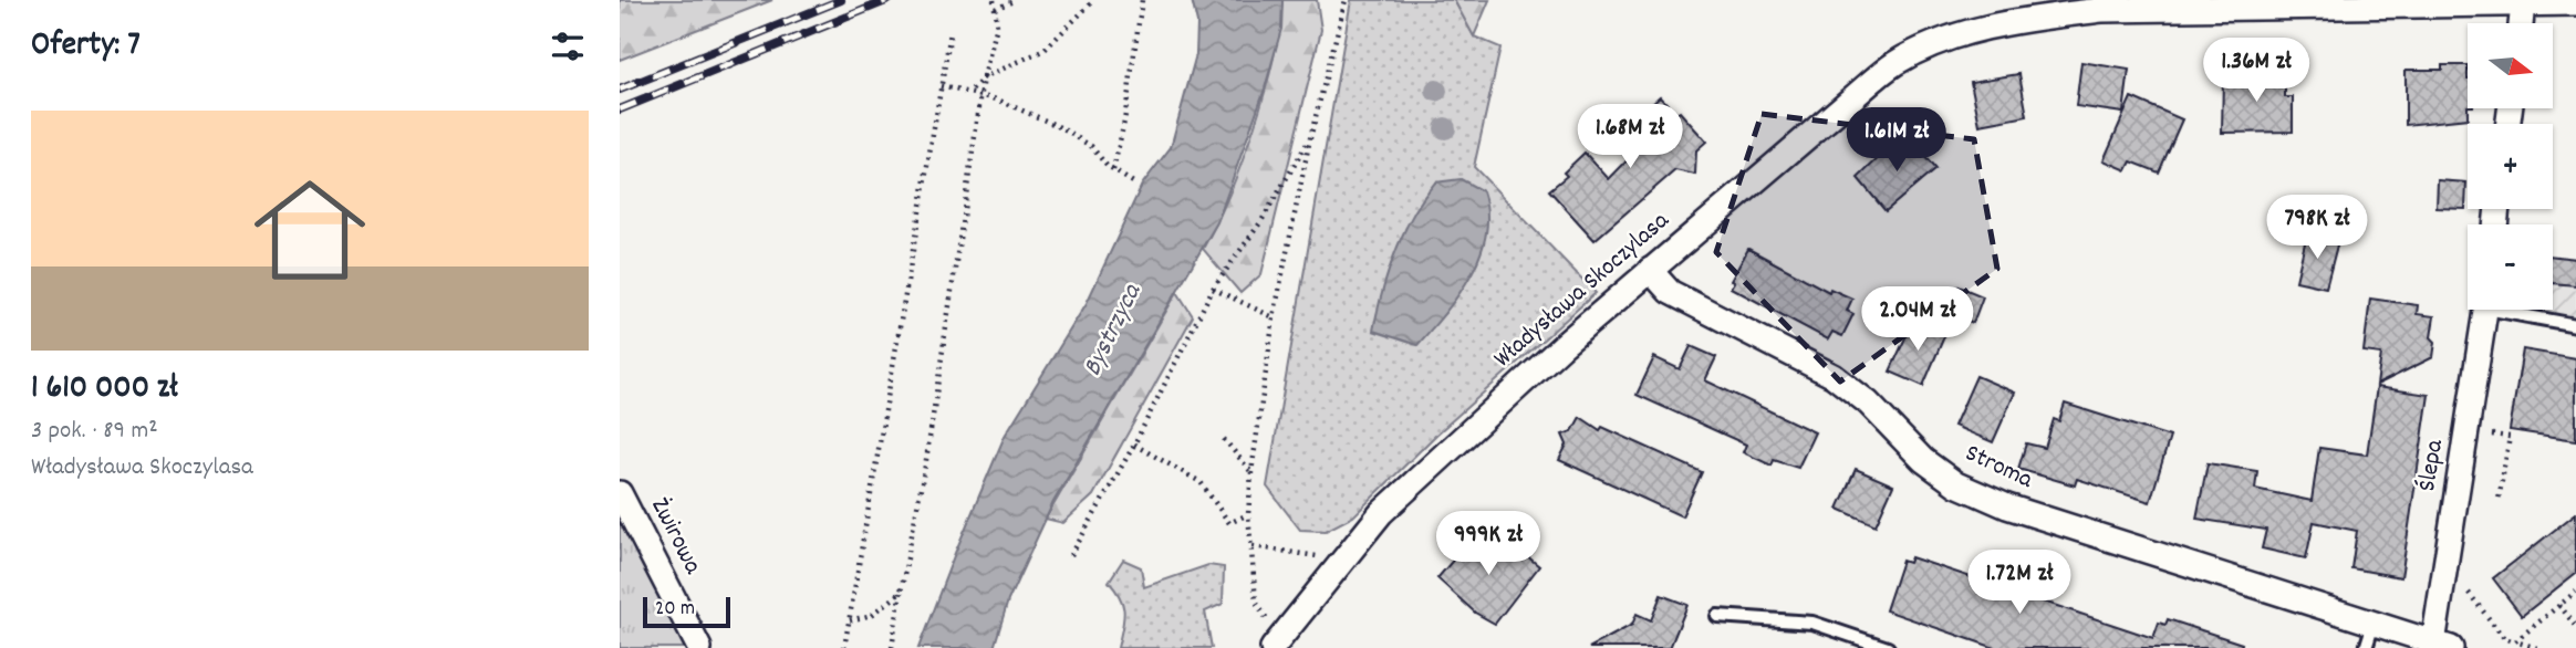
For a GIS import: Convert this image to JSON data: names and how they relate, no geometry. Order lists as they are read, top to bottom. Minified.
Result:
{"streets":{"street":["Władysława Skoczylasa","Ślepa","Stroma","Żwirowa"]},"crossings":[["Władysława Skoczylasa","Stroma"],["Ślepa","Stroma"]],"water":["Bystrzyca"],"scale_bar":"20 m","north":"right","page":{"heading":"Oferty: 7","map_buttons":["+","−"],"price":["1.36M zł","1.68M zł","1.61M zł","798K zł","2.04M zł","999K zł","1.72M zł"],"list":[{"name":"1 610 000 zł","note":"3 pok. · 89 m² · Władysława Skoczylasa"}],"scale":"20 m"}}
